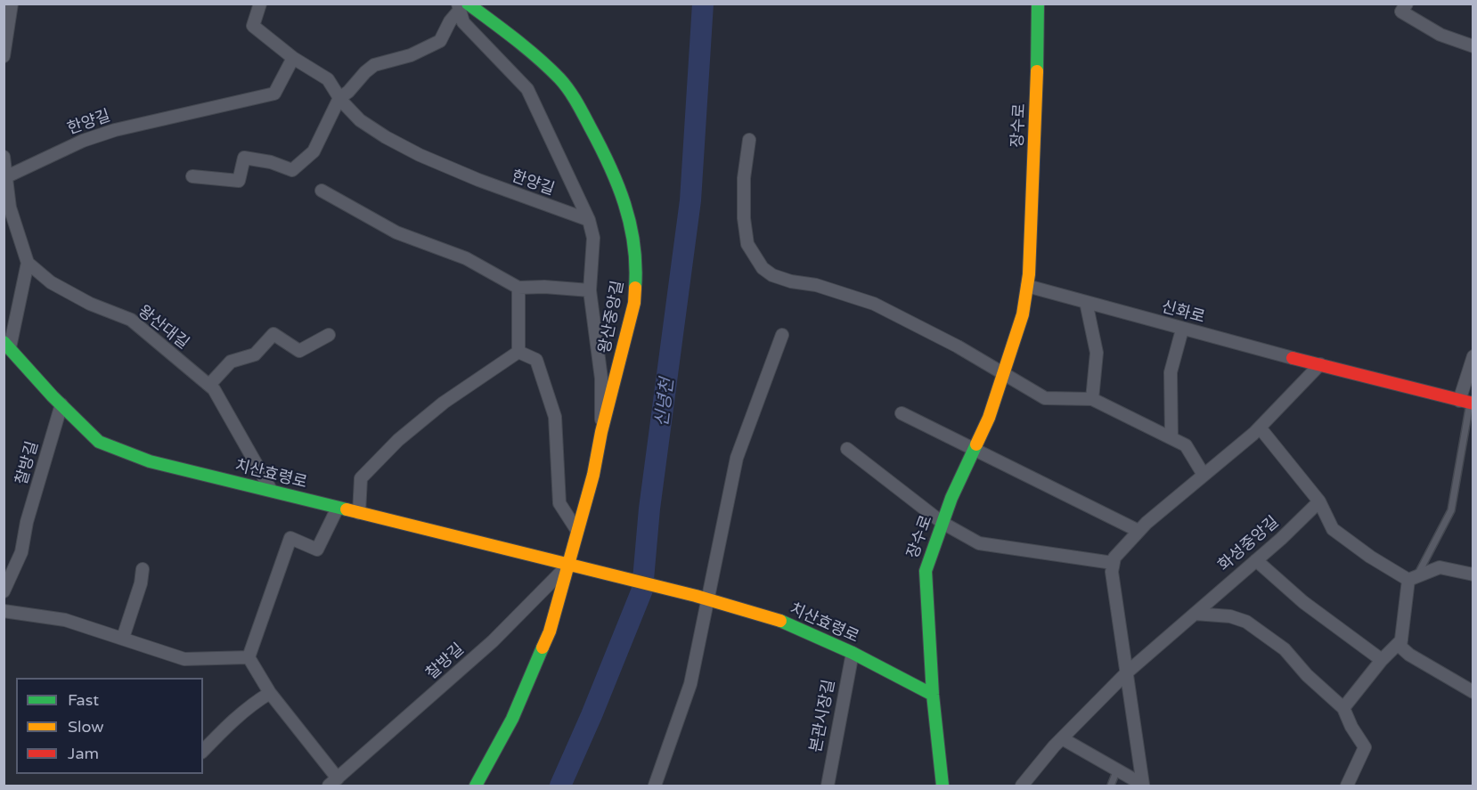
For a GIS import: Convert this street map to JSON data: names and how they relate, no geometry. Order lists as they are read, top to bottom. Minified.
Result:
{"streets":{"street":["한양길","장수로","신화로","왕산중앙길","왕산대길","찰방길","치산효령로","화성중앙길","본관시장길"]},"crossings":[["장수로","신화로"],["장수로","치산효령로"],["왕산중앙길","찰방길"],["왕산중앙길","치산효령로"],["왕산대길","치산효령로"],["찰방길","치산효령로"],["치산효령로","본관시장길"]],"water":["신녕천"],"legend":["Fast","Slow","Jam"]}
